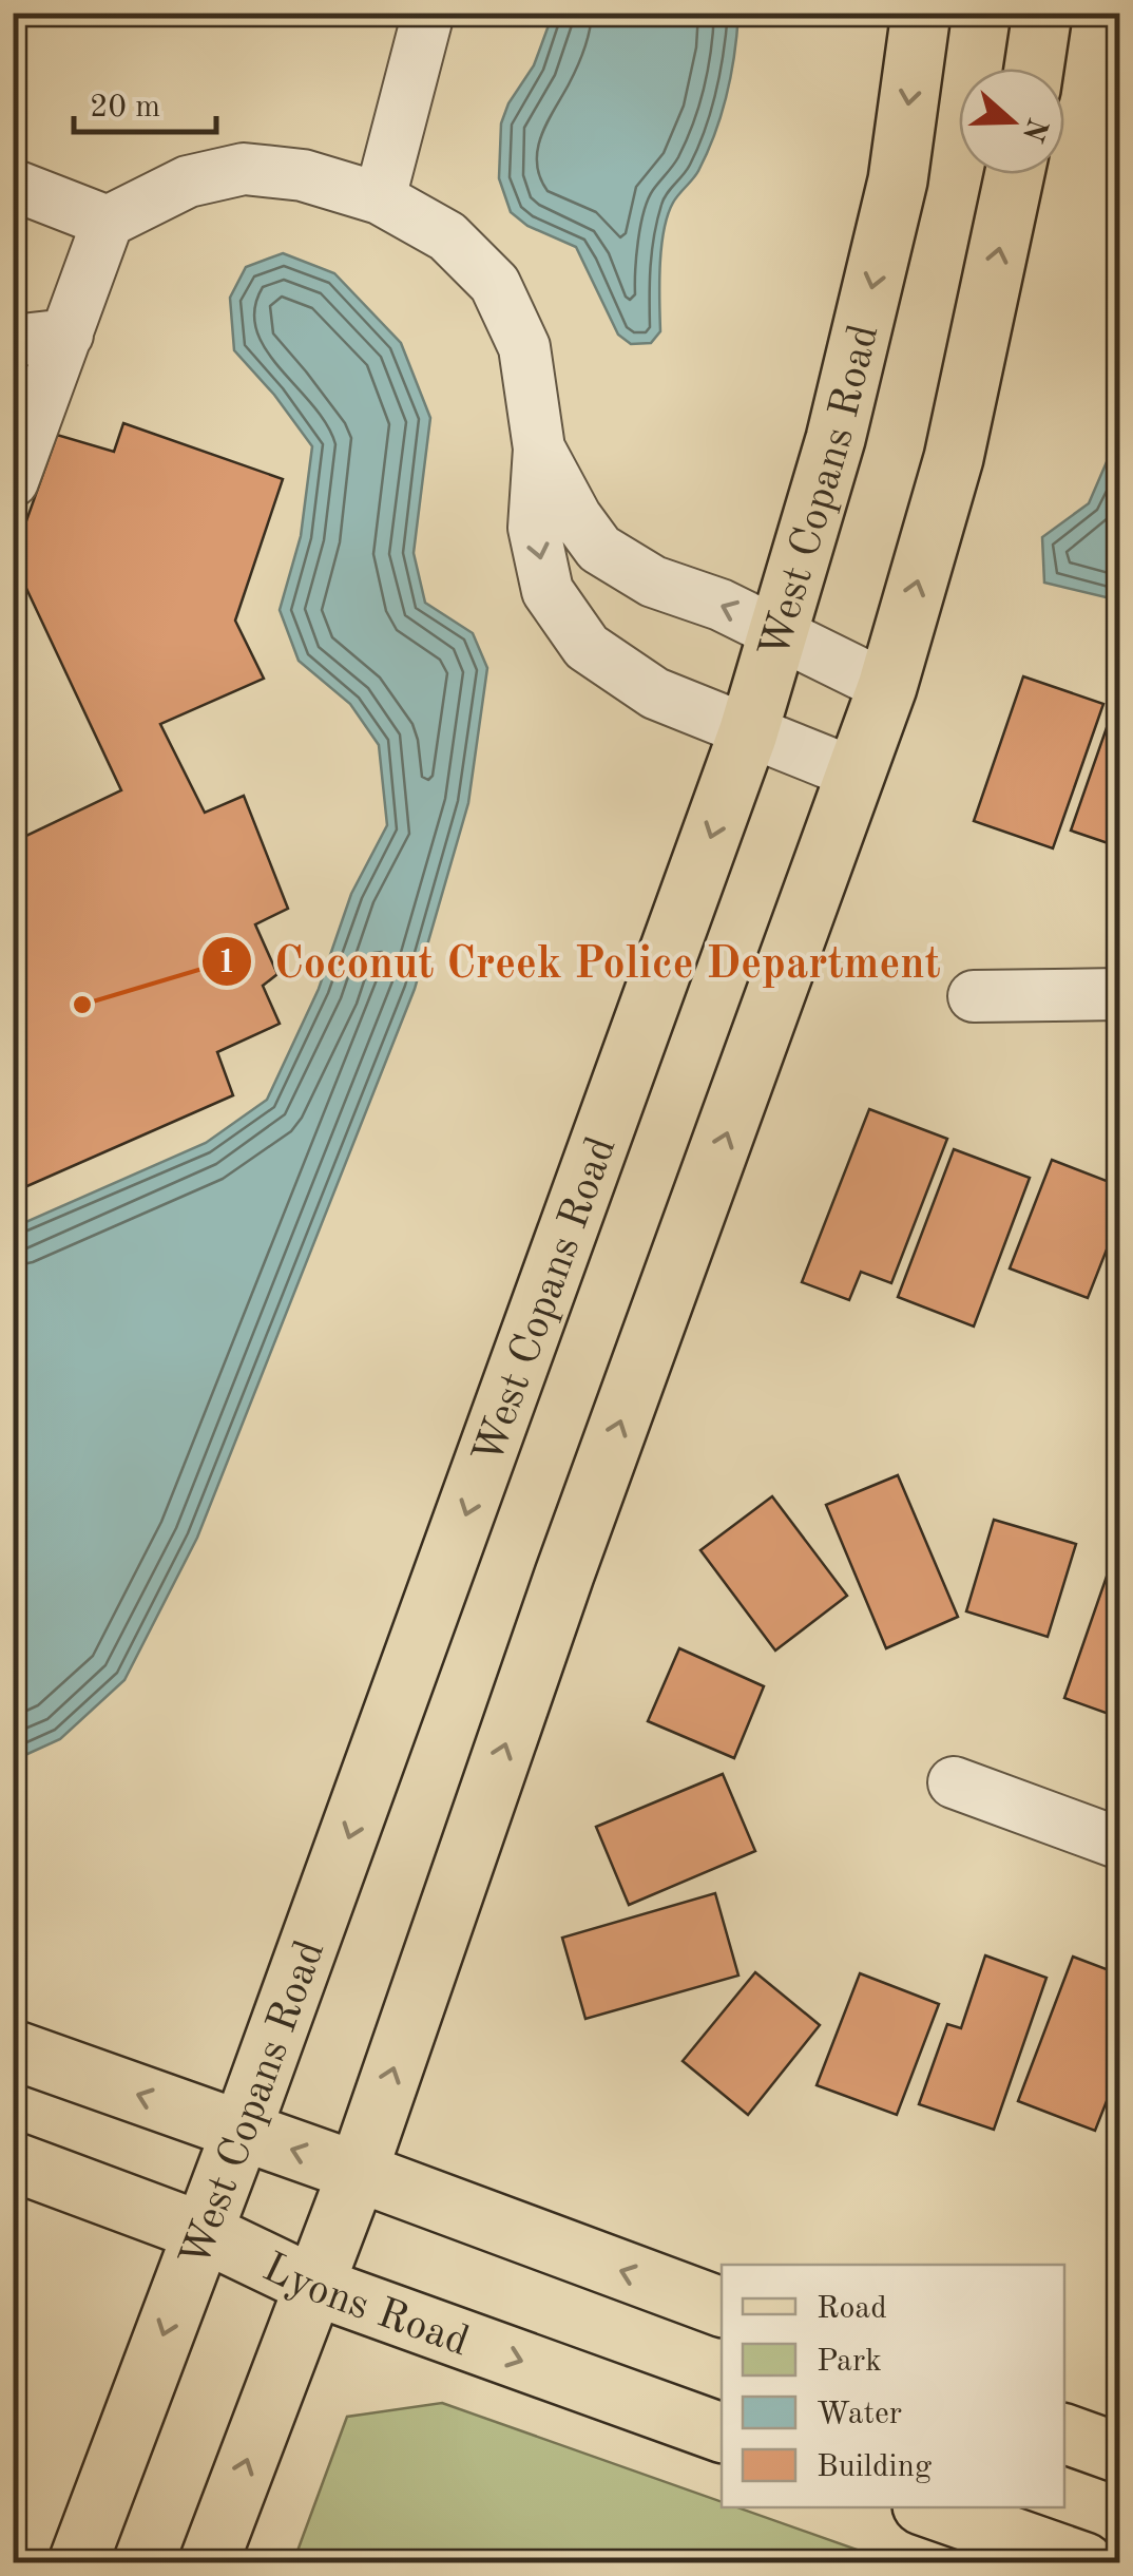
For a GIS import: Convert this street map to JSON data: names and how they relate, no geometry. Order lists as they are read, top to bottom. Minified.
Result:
{"streets":{"main road":["West Copans Road","Lyons Road"]},"crossings":[["West Copans Road","Lyons Road"]],"places":["Coconut Creek Police Department"],"legend":["Road","Park","Water","Building"],"scale_bar":"20 m","north":"right"}
